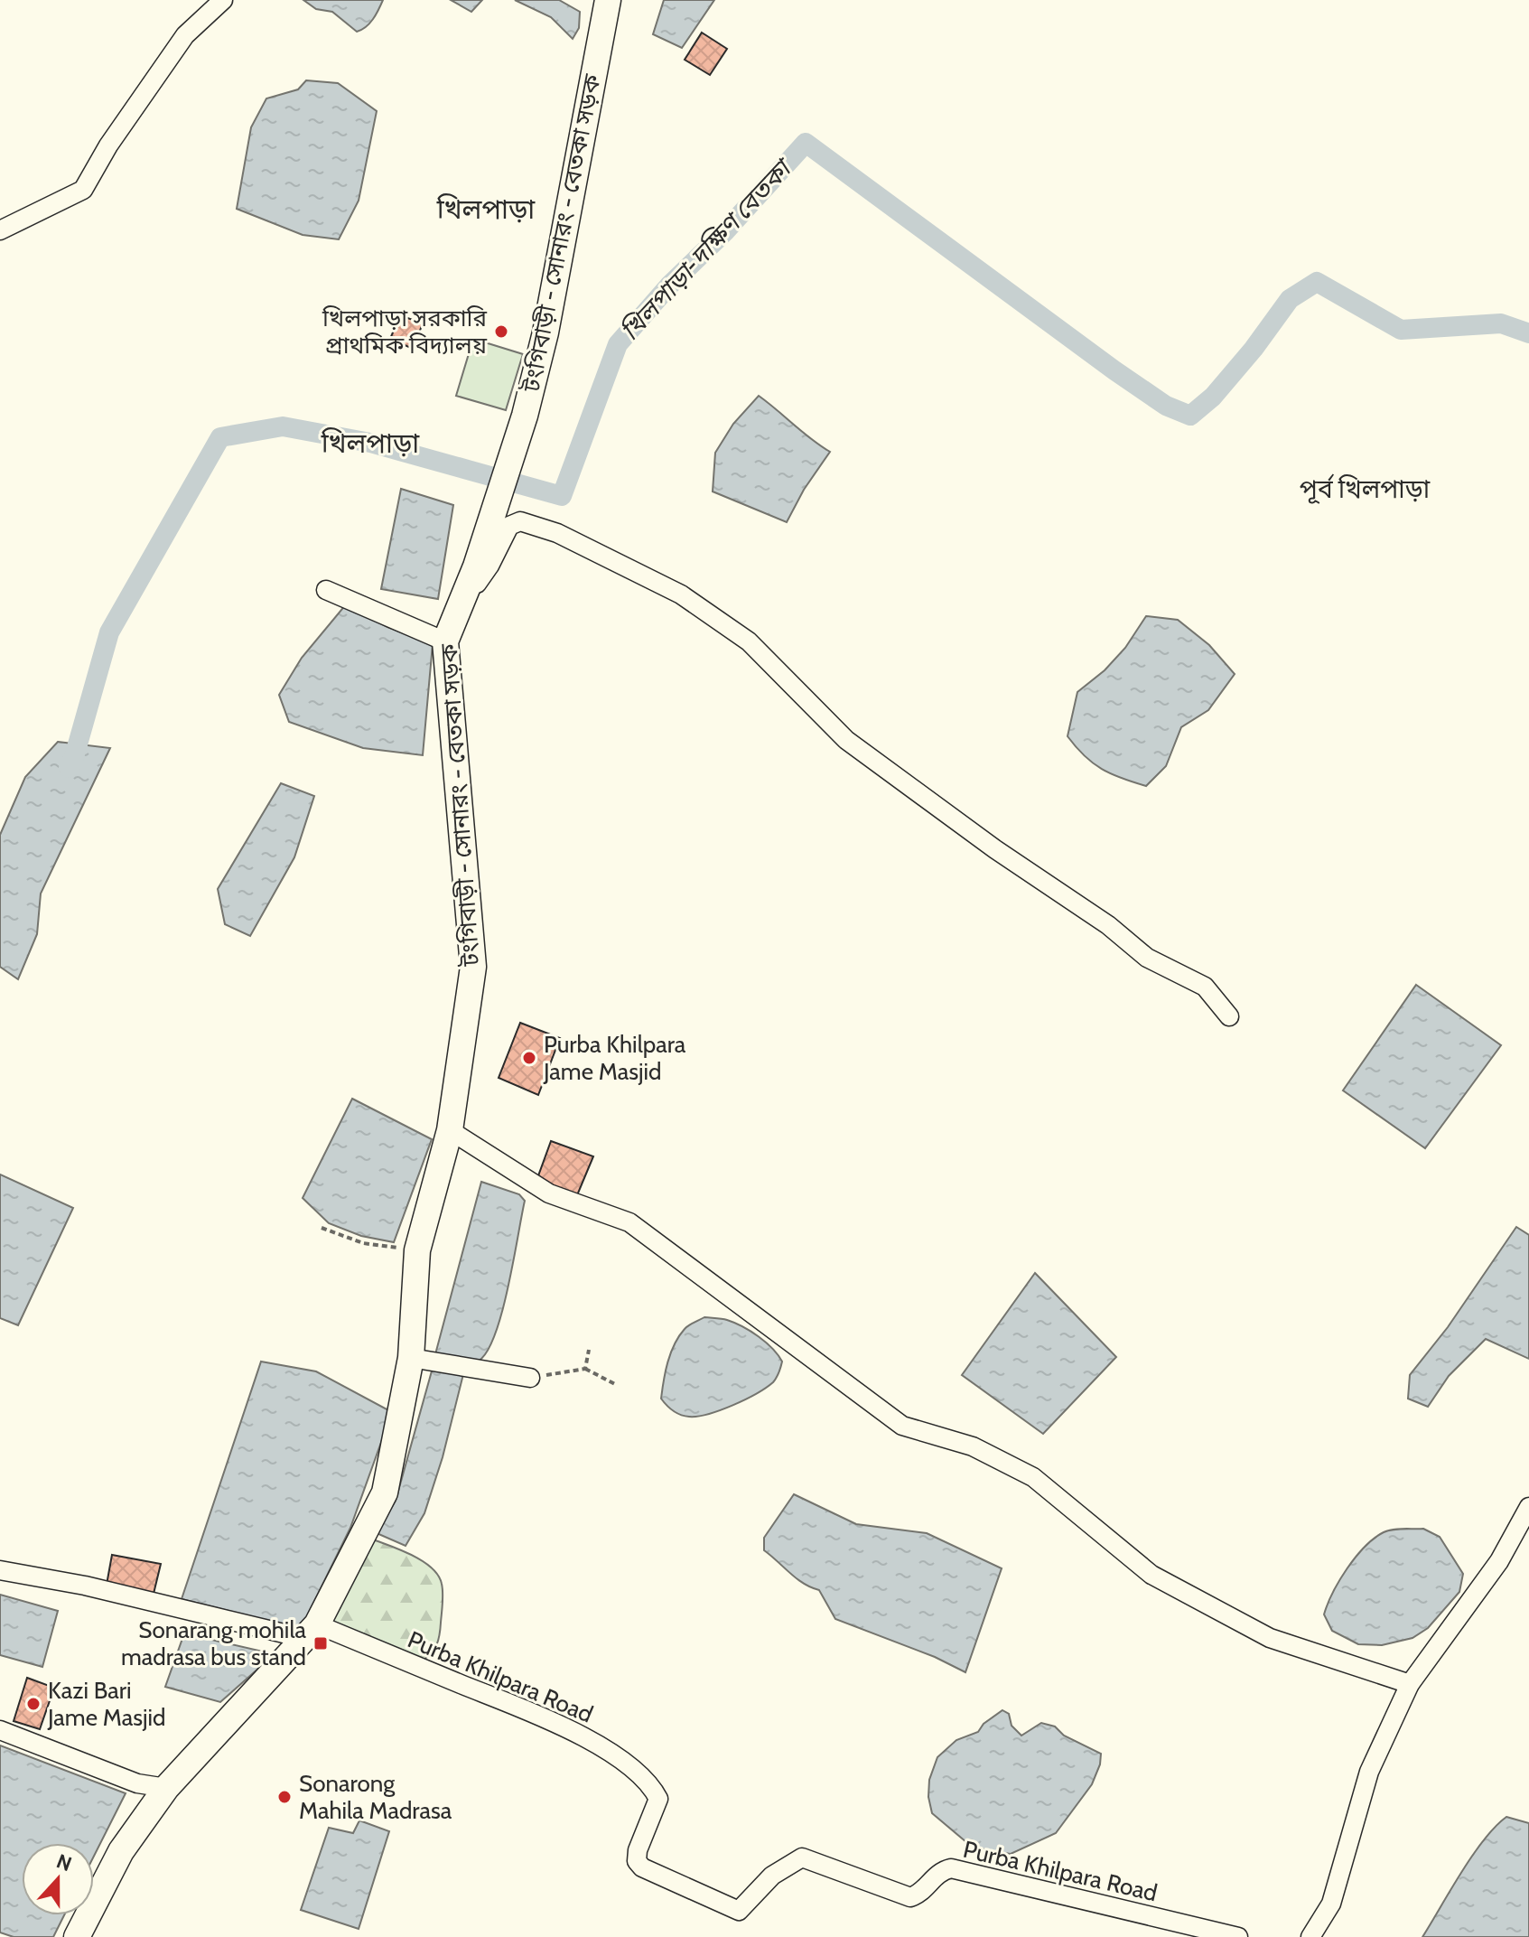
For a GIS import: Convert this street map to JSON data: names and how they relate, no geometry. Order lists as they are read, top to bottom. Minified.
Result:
{"streets":{"street":["টংগিবাড়ী - সোনারং - বেতকা সড়ক","Purba Khilpara Road"]},"crossings":[["টংগিবাড়ী - সোনারং - বেতকা সড়ক","Purba Khilpara Road"]],"districts":["খিলপাড়া","খিলপাড়া","পূর্ব খিলপাড়া"],"water":["খিলপাড়া-দক্ষিণ বেতকা"],"places":{"other":["খিলপাড়া সরকারি প্রাথমিক বিদ্যালয়","Purba Khilpara Jame Masjid","Kazi Bari Jame Masjid","Sonarong Mahila Madrasa"],"transit":["Sonarang mohila madrasa bus stand"]},"north":"top"}
